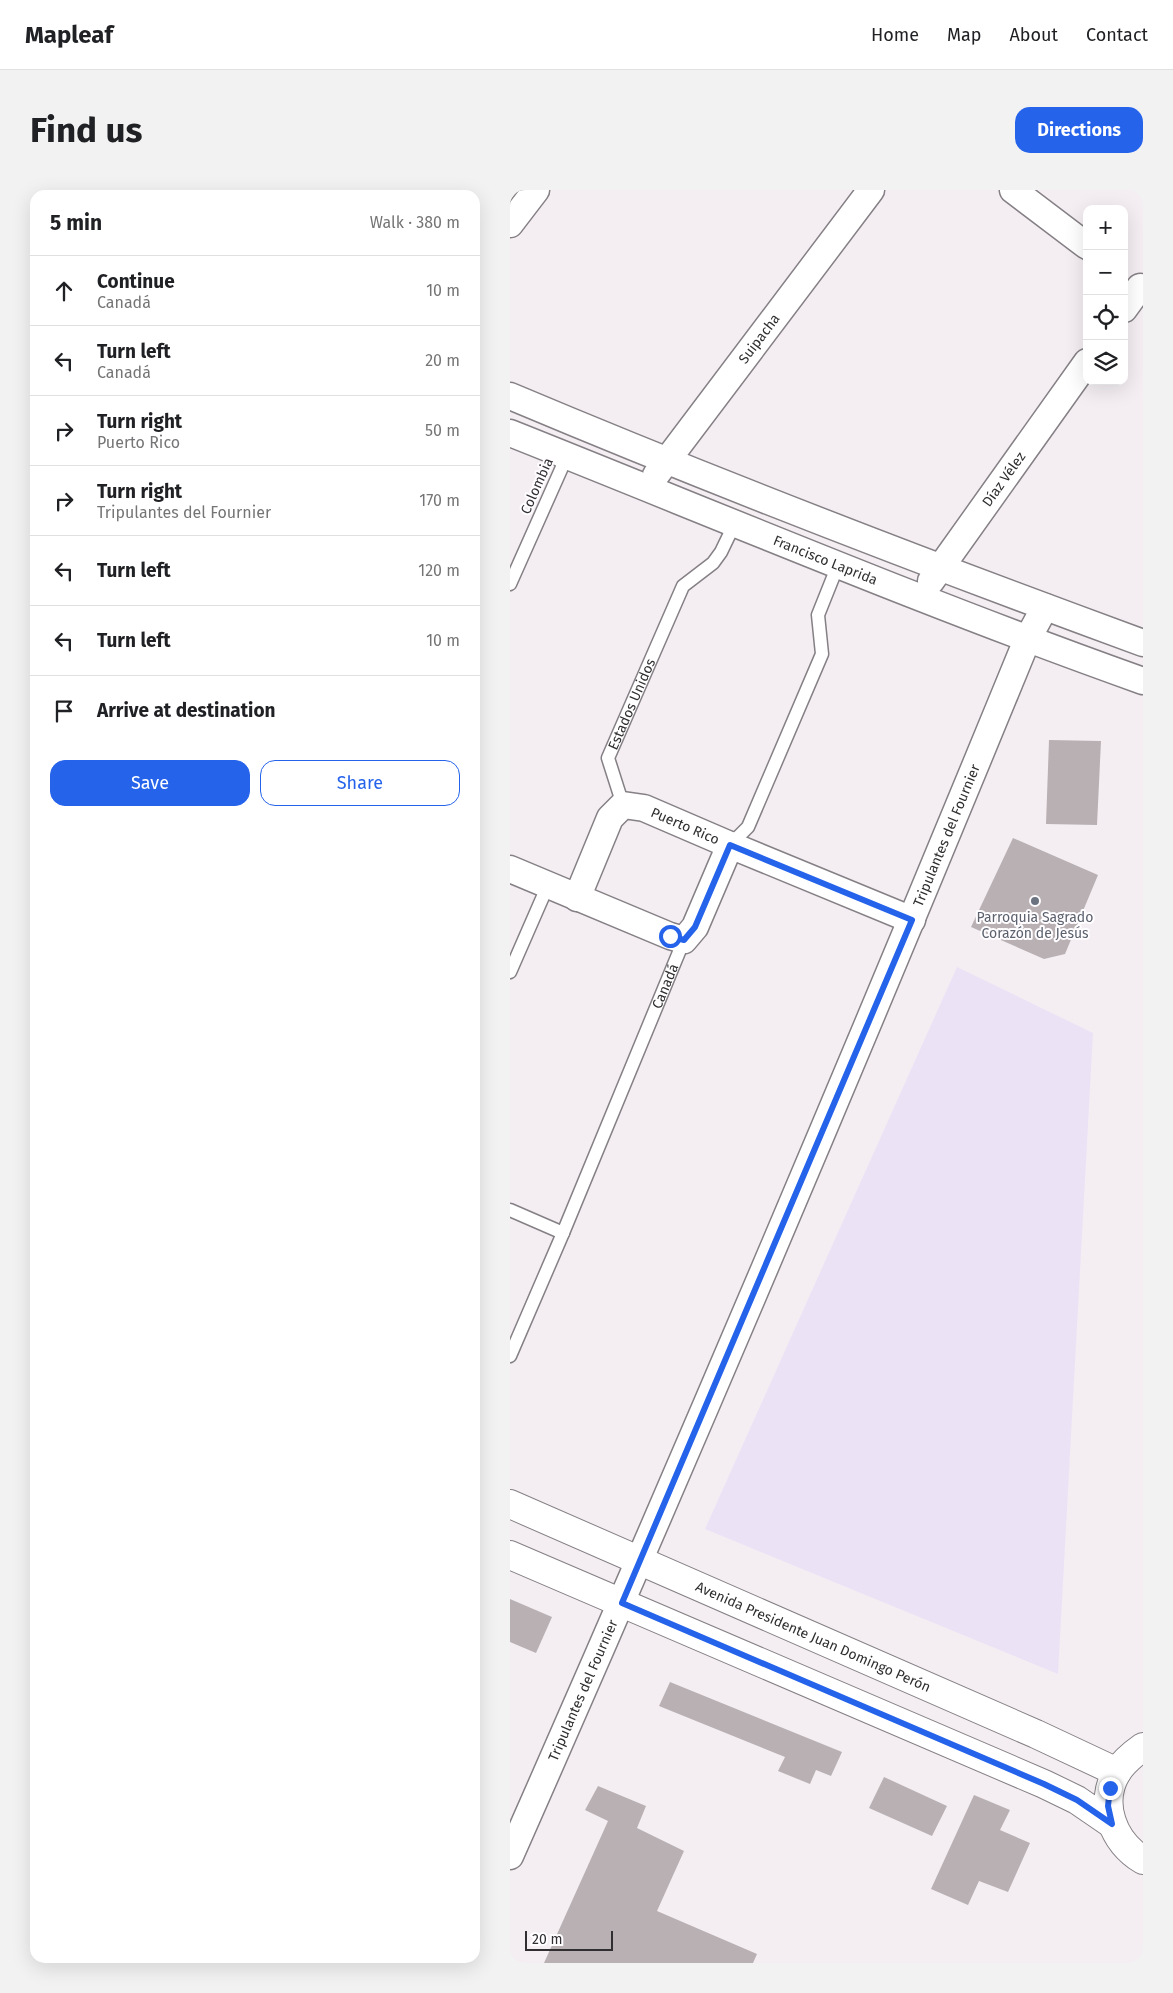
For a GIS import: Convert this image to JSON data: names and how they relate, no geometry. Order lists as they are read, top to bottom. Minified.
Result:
{"streets":{"main road":["Avenida Presidente Juan Domingo Perón"],"street":["Suipacha","Díaz Vélez","Francisco Laprida","Puerto Rico","Tripulantes del Fournier","Canadá"],"lane":["Colombia","Estados Unidos"]},"crossings":[["Suipacha","Francisco Laprida"],["Díaz Vélez","Francisco Laprida"],["Colombia","Francisco Laprida"],["Francisco Laprida","Estados Unidos"],["Francisco Laprida","Tripulantes del Fournier"],["Francisco Laprida","Canadá"],["Estados Unidos","Puerto Rico"],["Puerto Rico","Tripulantes del Fournier"],["Puerto Rico","Canadá"],["Tripulantes del Fournier","Avenida Presidente Juan Domingo Perón"]],"places":["Parroquia Sagrado Corazón de Jesús"],"scale_bar":"20 m","page":{"header":"Mapleaf","nav":["Home","Map","About","Contact"],"buttons":["Directions",["Save","Share"]],"title":"Find us","heading":["5 min","Walk · 380 m"],"map_buttons":["+","−"],"list":[["Continue","Canadá","10 m"],["Turn left","Canadá","20 m"],["Turn right","Puerto Rico","50 m"],["Turn right","Tripulantes del Fournier","170 m"],["Turn left","120 m"],["Turn left","10 m"],"Arrive at destination"],"scale":"20 m"}}
